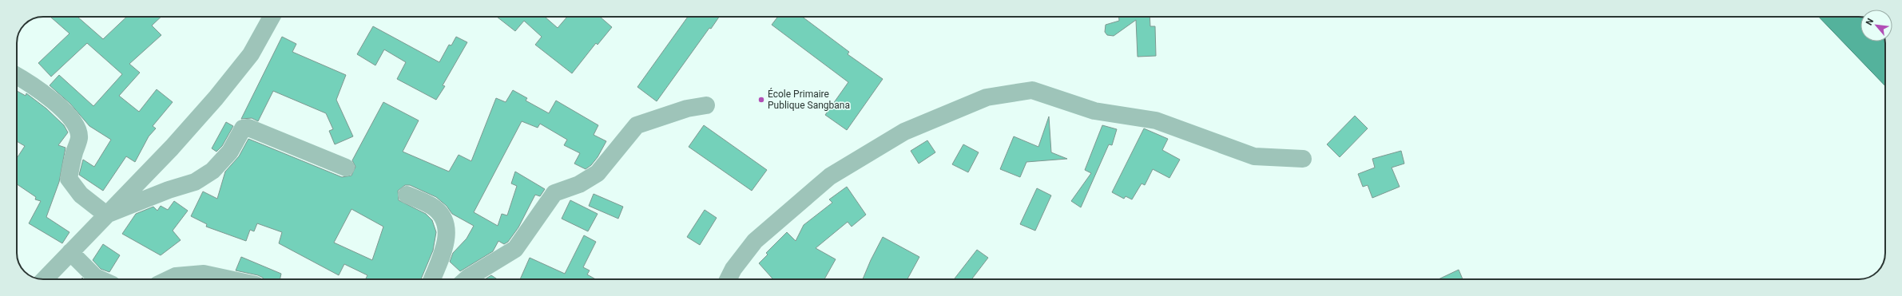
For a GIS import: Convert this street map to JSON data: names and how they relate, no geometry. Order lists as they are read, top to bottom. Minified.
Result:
{"places":["École Primaire Publique Sangbana"],"north":"top left"}
